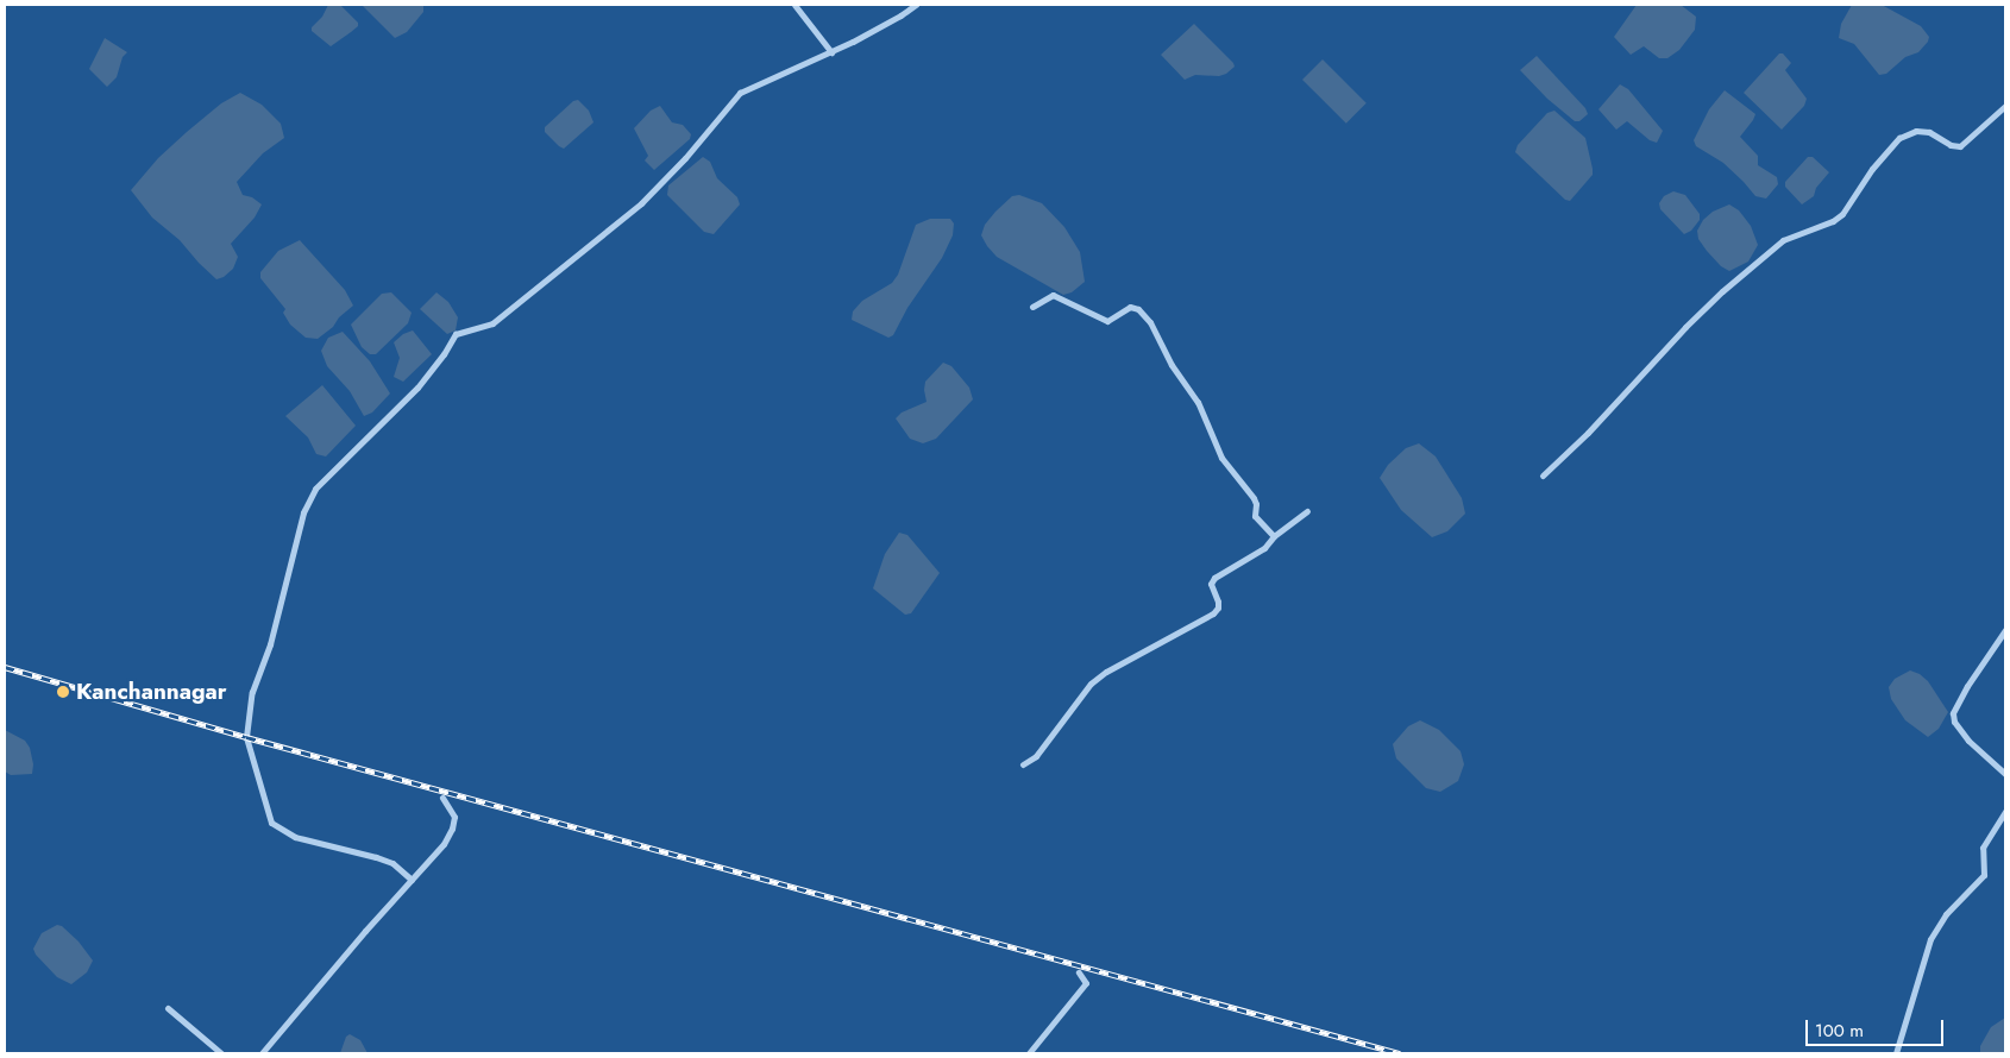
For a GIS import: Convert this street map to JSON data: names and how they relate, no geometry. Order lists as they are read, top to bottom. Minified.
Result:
{"places":["Kanchannagar"],"scale_bar":"100 m"}
